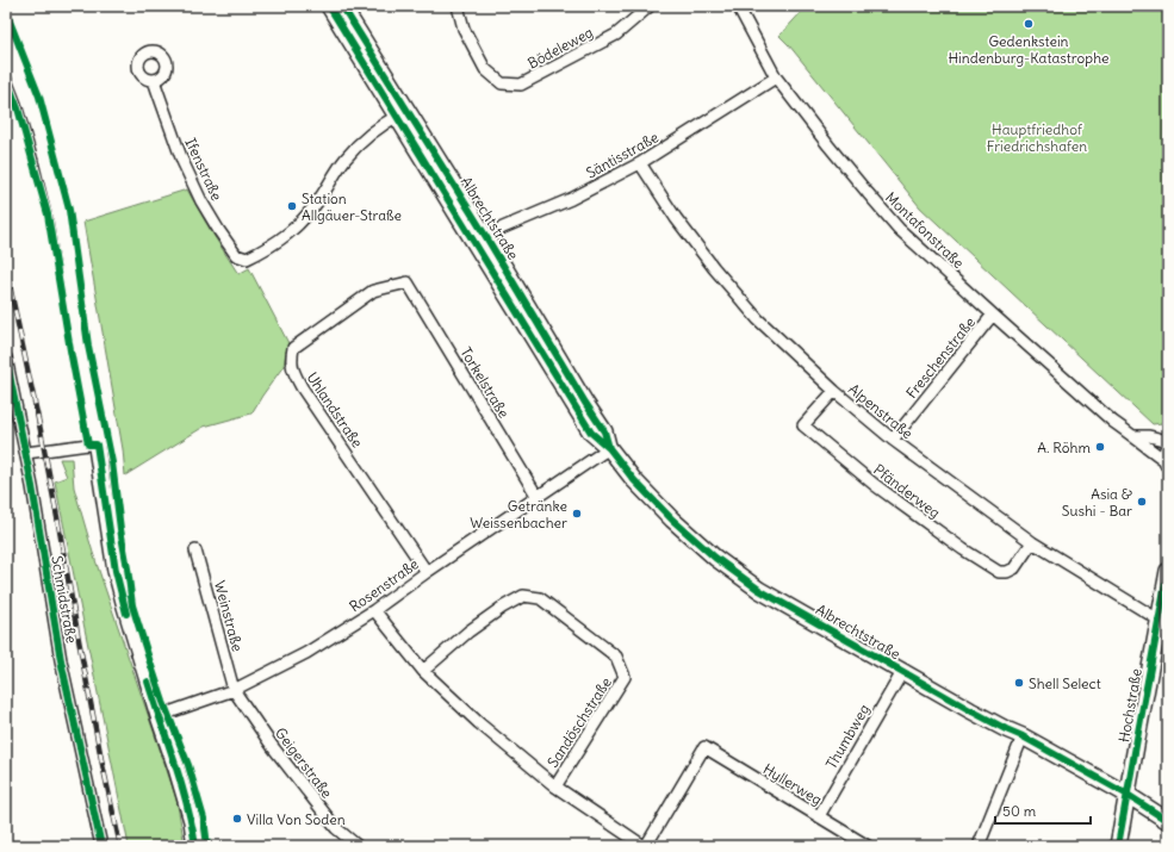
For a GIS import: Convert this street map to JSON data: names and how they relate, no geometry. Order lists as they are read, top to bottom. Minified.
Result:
{"streets":{"main road":["Albrechtstraße","Hochstraße"],"street":["Bödeleweg","Säntisstraße","Ifenstraße","Montafonstraße","Freschenstraße","Torkelstraße","Uhlandstraße","Alpenstraße","Pfänderweg","Rosenstraße","Schmidstraße","Weinstraße","Sandöschstraße","Thumbweg","Geigerstraße","Hyllerweg"]},"crossings":[["Säntisstraße","Albrechtstraße"],["Säntisstraße","Montafonstraße"],["Säntisstraße","Alpenstraße"],["Ifenstraße","Albrechtstraße"],["Albrechtstraße","Rosenstraße"],["Albrechtstraße","Hochstraße"],["Albrechtstraße","Thumbweg"],["Montafonstraße","Freschenstraße"],["Freschenstraße","Alpenstraße"],["Torkelstraße","Uhlandstraße"],["Torkelstraße","Rosenstraße"],["Uhlandstraße","Rosenstraße"],["Alpenstraße","Pfänderweg"],["Alpenstraße","Hochstraße"],["Rosenstraße","Weinstraße"],["Rosenstraße","Sandöschstraße"],["Rosenstraße","Geigerstraße"],["Weinstraße","Geigerstraße"],["Sandöschstraße","Hyllerweg"],["Thumbweg","Hyllerweg"]],"parks":["Hauptfriedhof Friedrichshafen"],"places":["Gedenkstein Hindenburg-Katastrophe","Station Allgäuer-Straße","A. Röhm","Asia & Sushi - Bar","Getränke Weissenbacher","Shell Select","Villa Von Soden"],"scale_bar":"50 m"}
